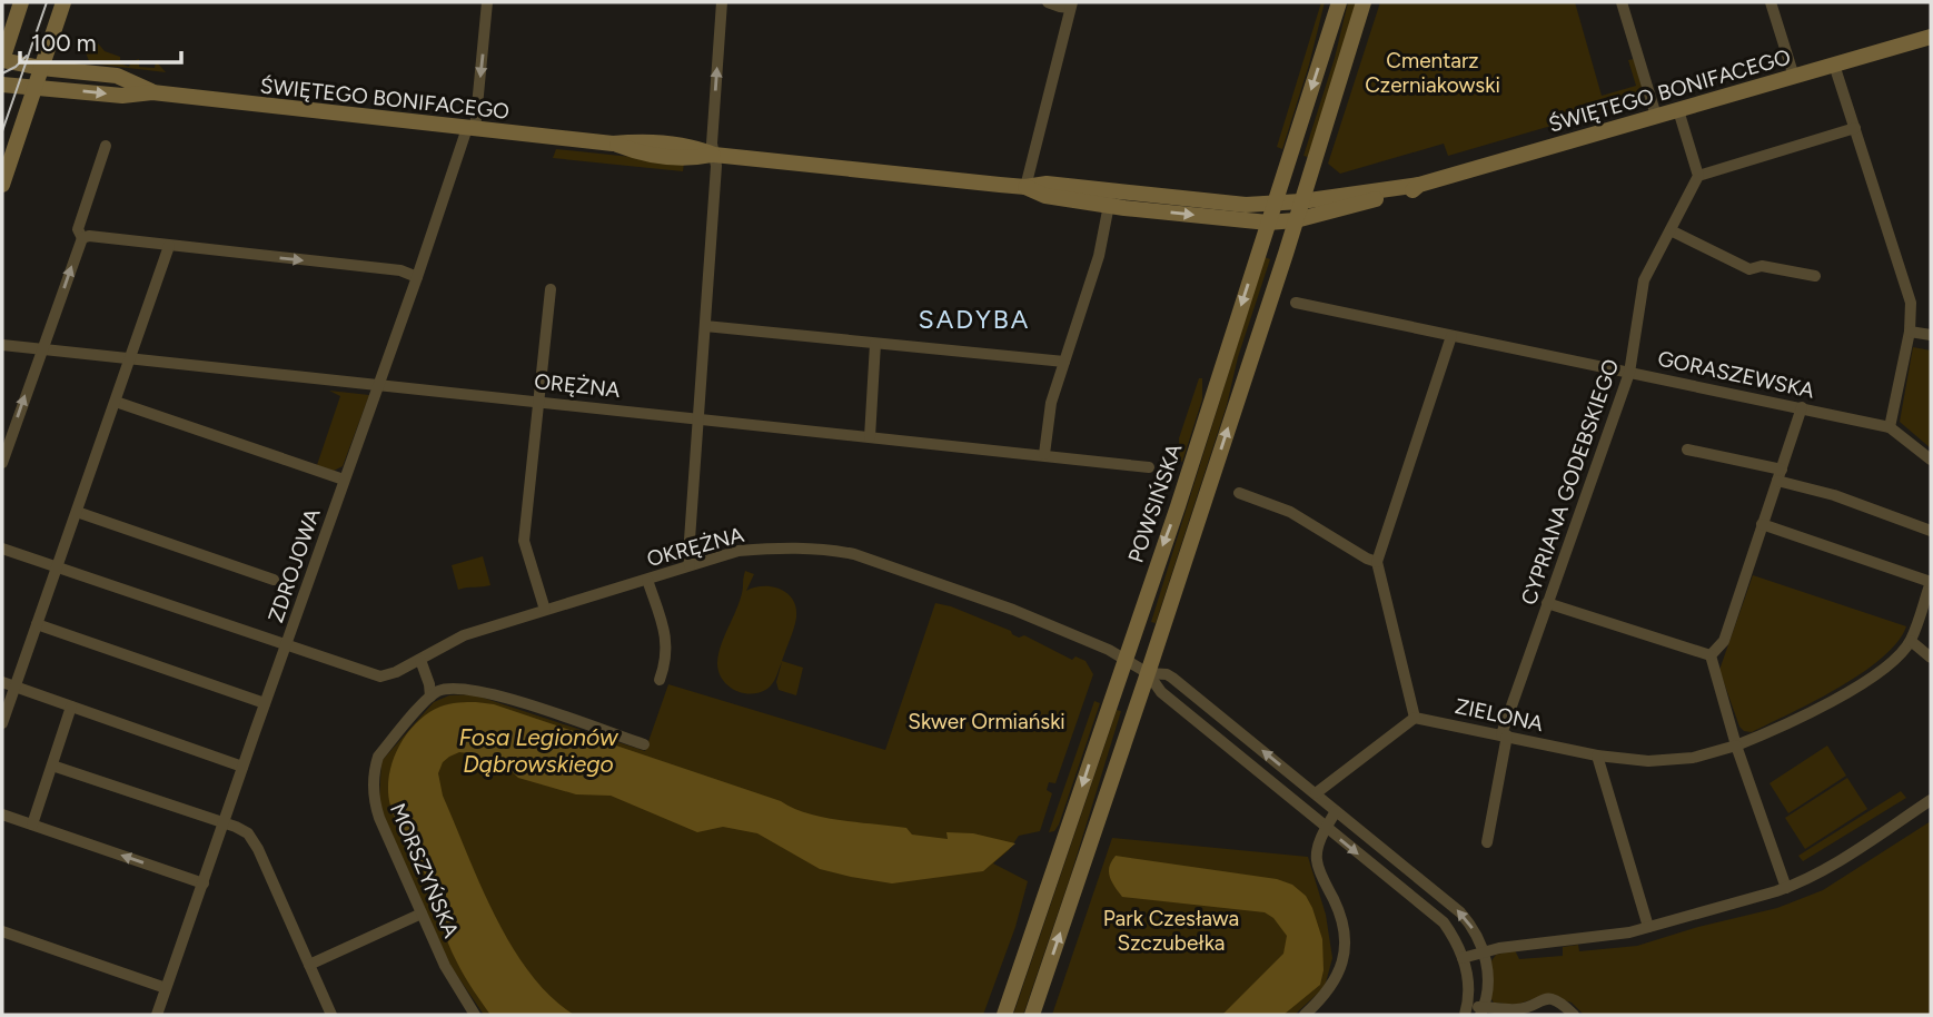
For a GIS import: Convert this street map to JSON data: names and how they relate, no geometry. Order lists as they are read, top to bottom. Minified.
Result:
{"streets":{"street":["ŚWIĘTEGO BONIFACEGO","GORASZEWSKA","ORĘŻNA","CYPRIANA GODEBSKIEGO","POWSIŃSKA","OKRĘŻNA","ZDROJOWA","ZIELONA","MORSZYŃSKA"]},"crossings":[["ŚWIĘTEGO BONIFACEGO","POWSIŃSKA"],["ŚWIĘTEGO BONIFACEGO","ZDROJOWA"],["GORASZEWSKA","CYPRIANA GODEBSKIEGO"],["ORĘŻNA","ZDROJOWA"],["CYPRIANA GODEBSKIEGO","ZIELONA"],["POWSIŃSKA","OKRĘŻNA"],["OKRĘŻNA","ZDROJOWA"]],"districts":["SADYBA"],"water":["Fosa Legionów Dąbrowskiego"],"parks":["Cmentarz Czerniakowski","Skwer Ormiański","Park Czesława Szczubełka"],"scale_bar":"100 m"}
